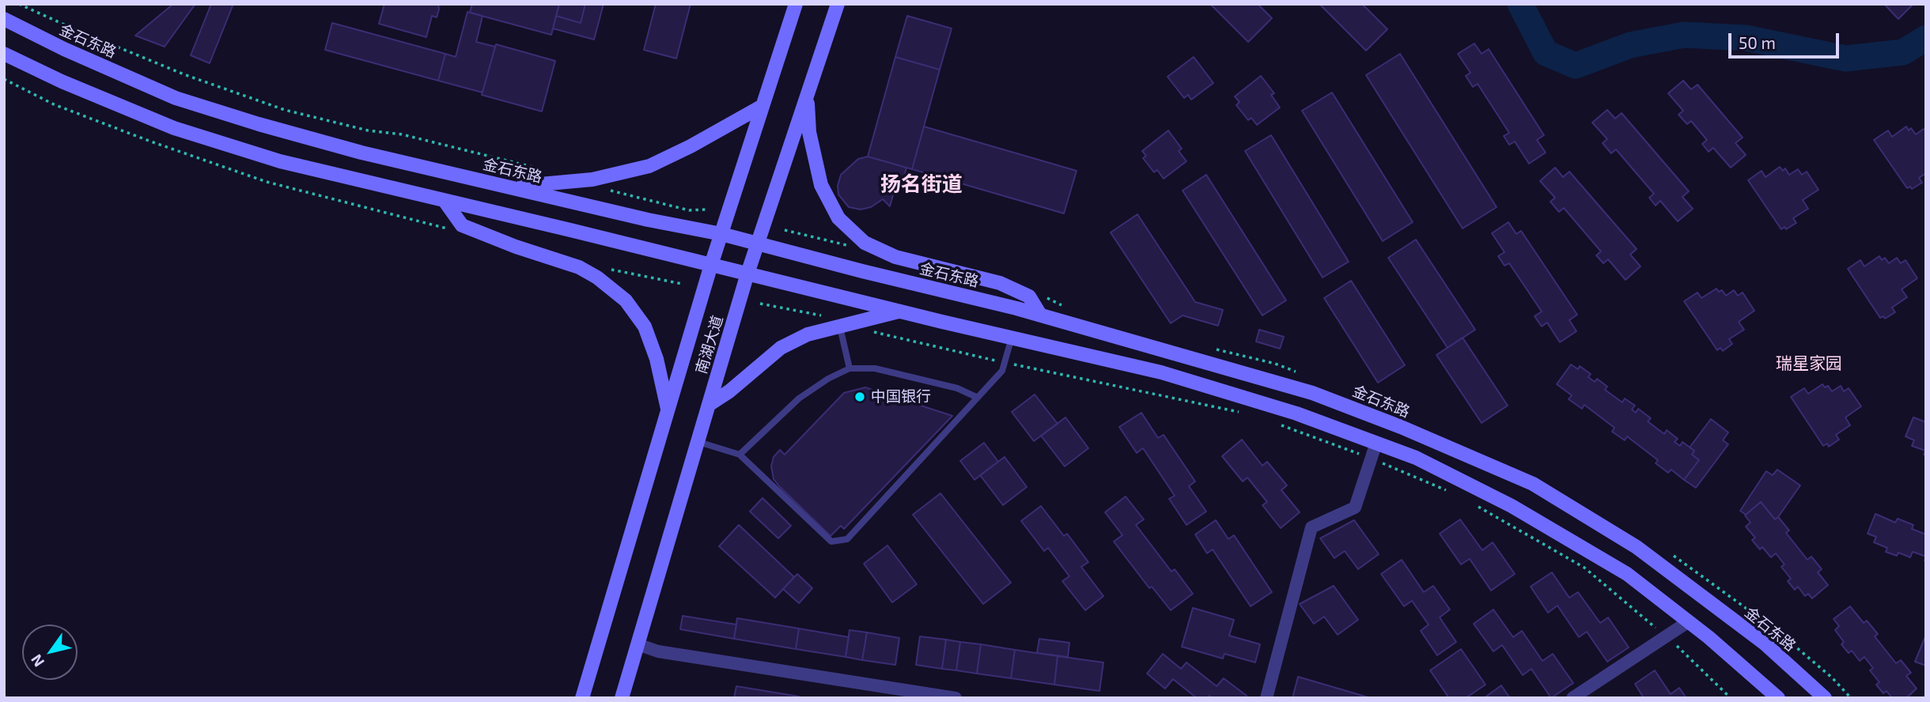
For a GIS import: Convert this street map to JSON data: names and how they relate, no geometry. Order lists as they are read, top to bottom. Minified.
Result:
{"streets":{"main road":["金石东路","南湖大道"]},"crossings":[["金石东路","南湖大道"]],"districts":["扬名街道","瑞星家园"],"places":["中国银行"],"scale_bar":"50 m","north":"bottom left"}
